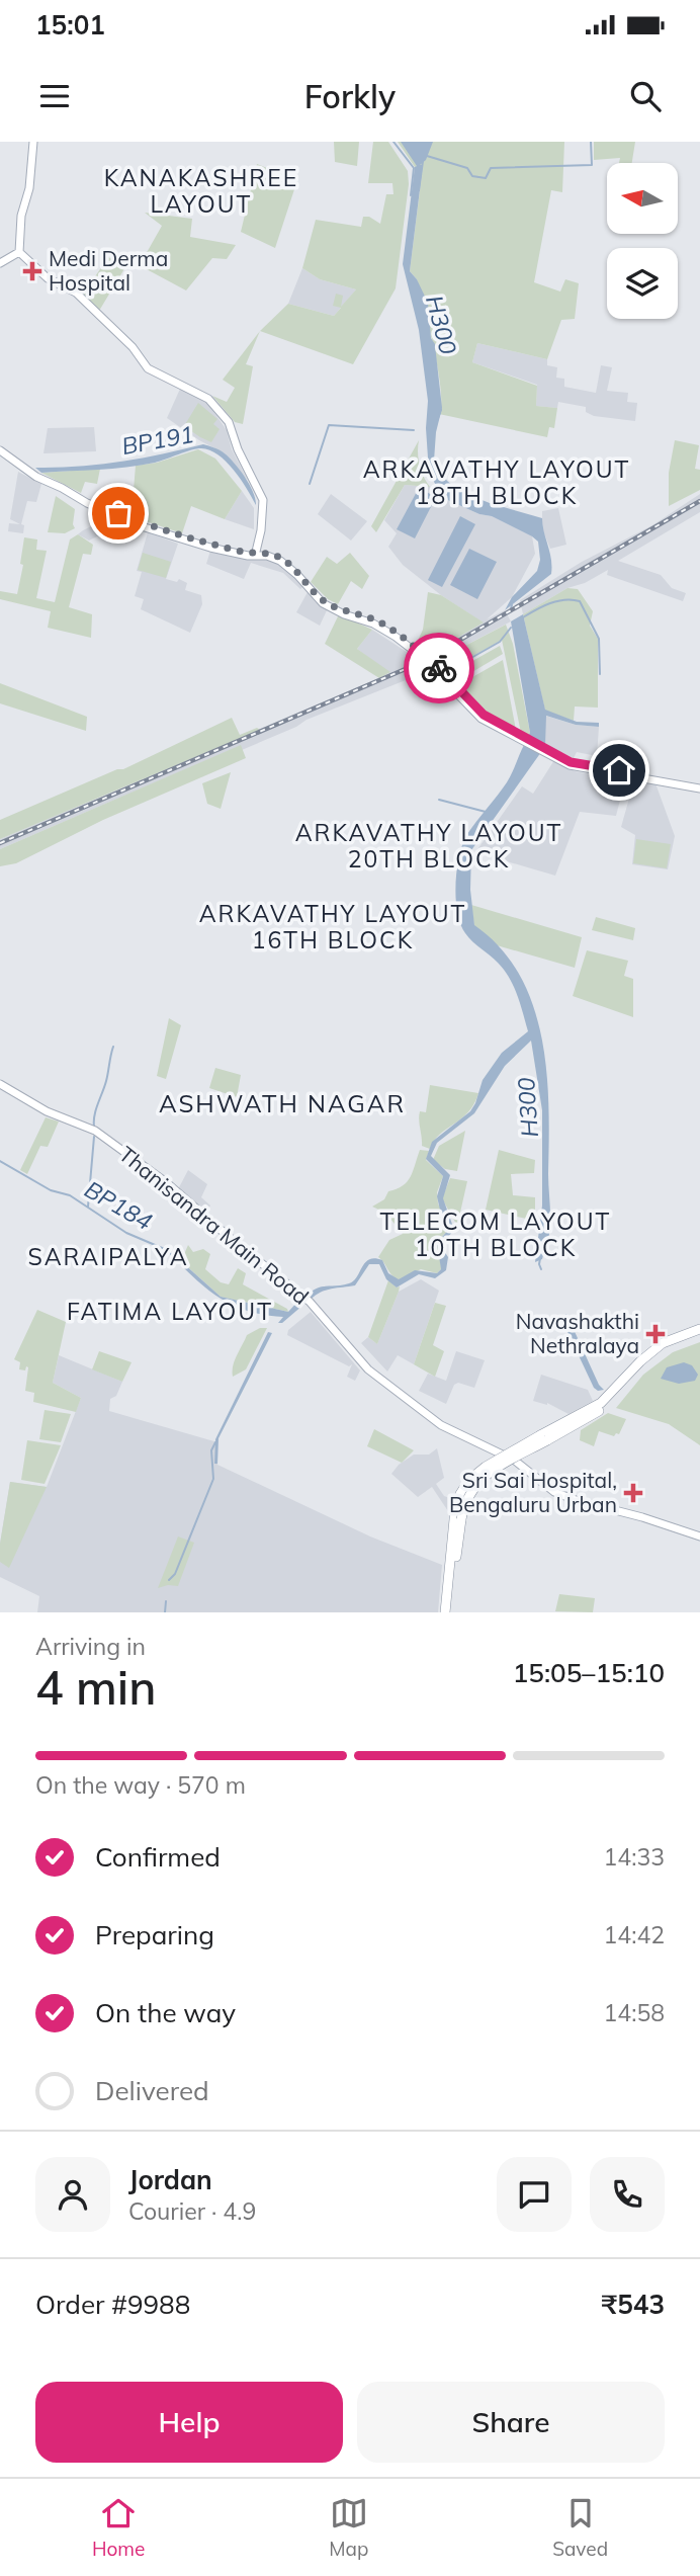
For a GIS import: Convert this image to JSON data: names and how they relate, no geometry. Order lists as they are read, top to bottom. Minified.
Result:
{"streets":{"main road":["Thanisandra Main Road"]},"districts":["KANAKASHREE LAYOUT","ARKAVATHY LAYOUT 18TH BLOCK","ARKAVATHY LAYOUT 20TH BLOCK","ARKAVATHY LAYOUT 16TH BLOCK","ASHWATH NAGAR","TELECOM LAYOUT 10TH BLOCK","SARAIPALYA","FATIMA LAYOUT"],"water":["H300","BP191","BP184"],"places":{"health":["Medi Derma Hospital","Navashakthi Nethralaya","Sri Sai Hospital, Bengaluru Urban"]},"north":"left","page":{"status":"15:01","header":"Forkly","heading":["4 min","Arriving in","15:05–15:10"],"panel":["Jordan","Courier · 4.9","Order #9988","₹543"],"bar":"On the way · 570 m","list":[["Confirmed","14:33"],["Preparing","14:42"],["On the way","14:58"],"Delivered"],"buttons":["Help","Share"],"tabs":["Home","Map","Saved"]}}
